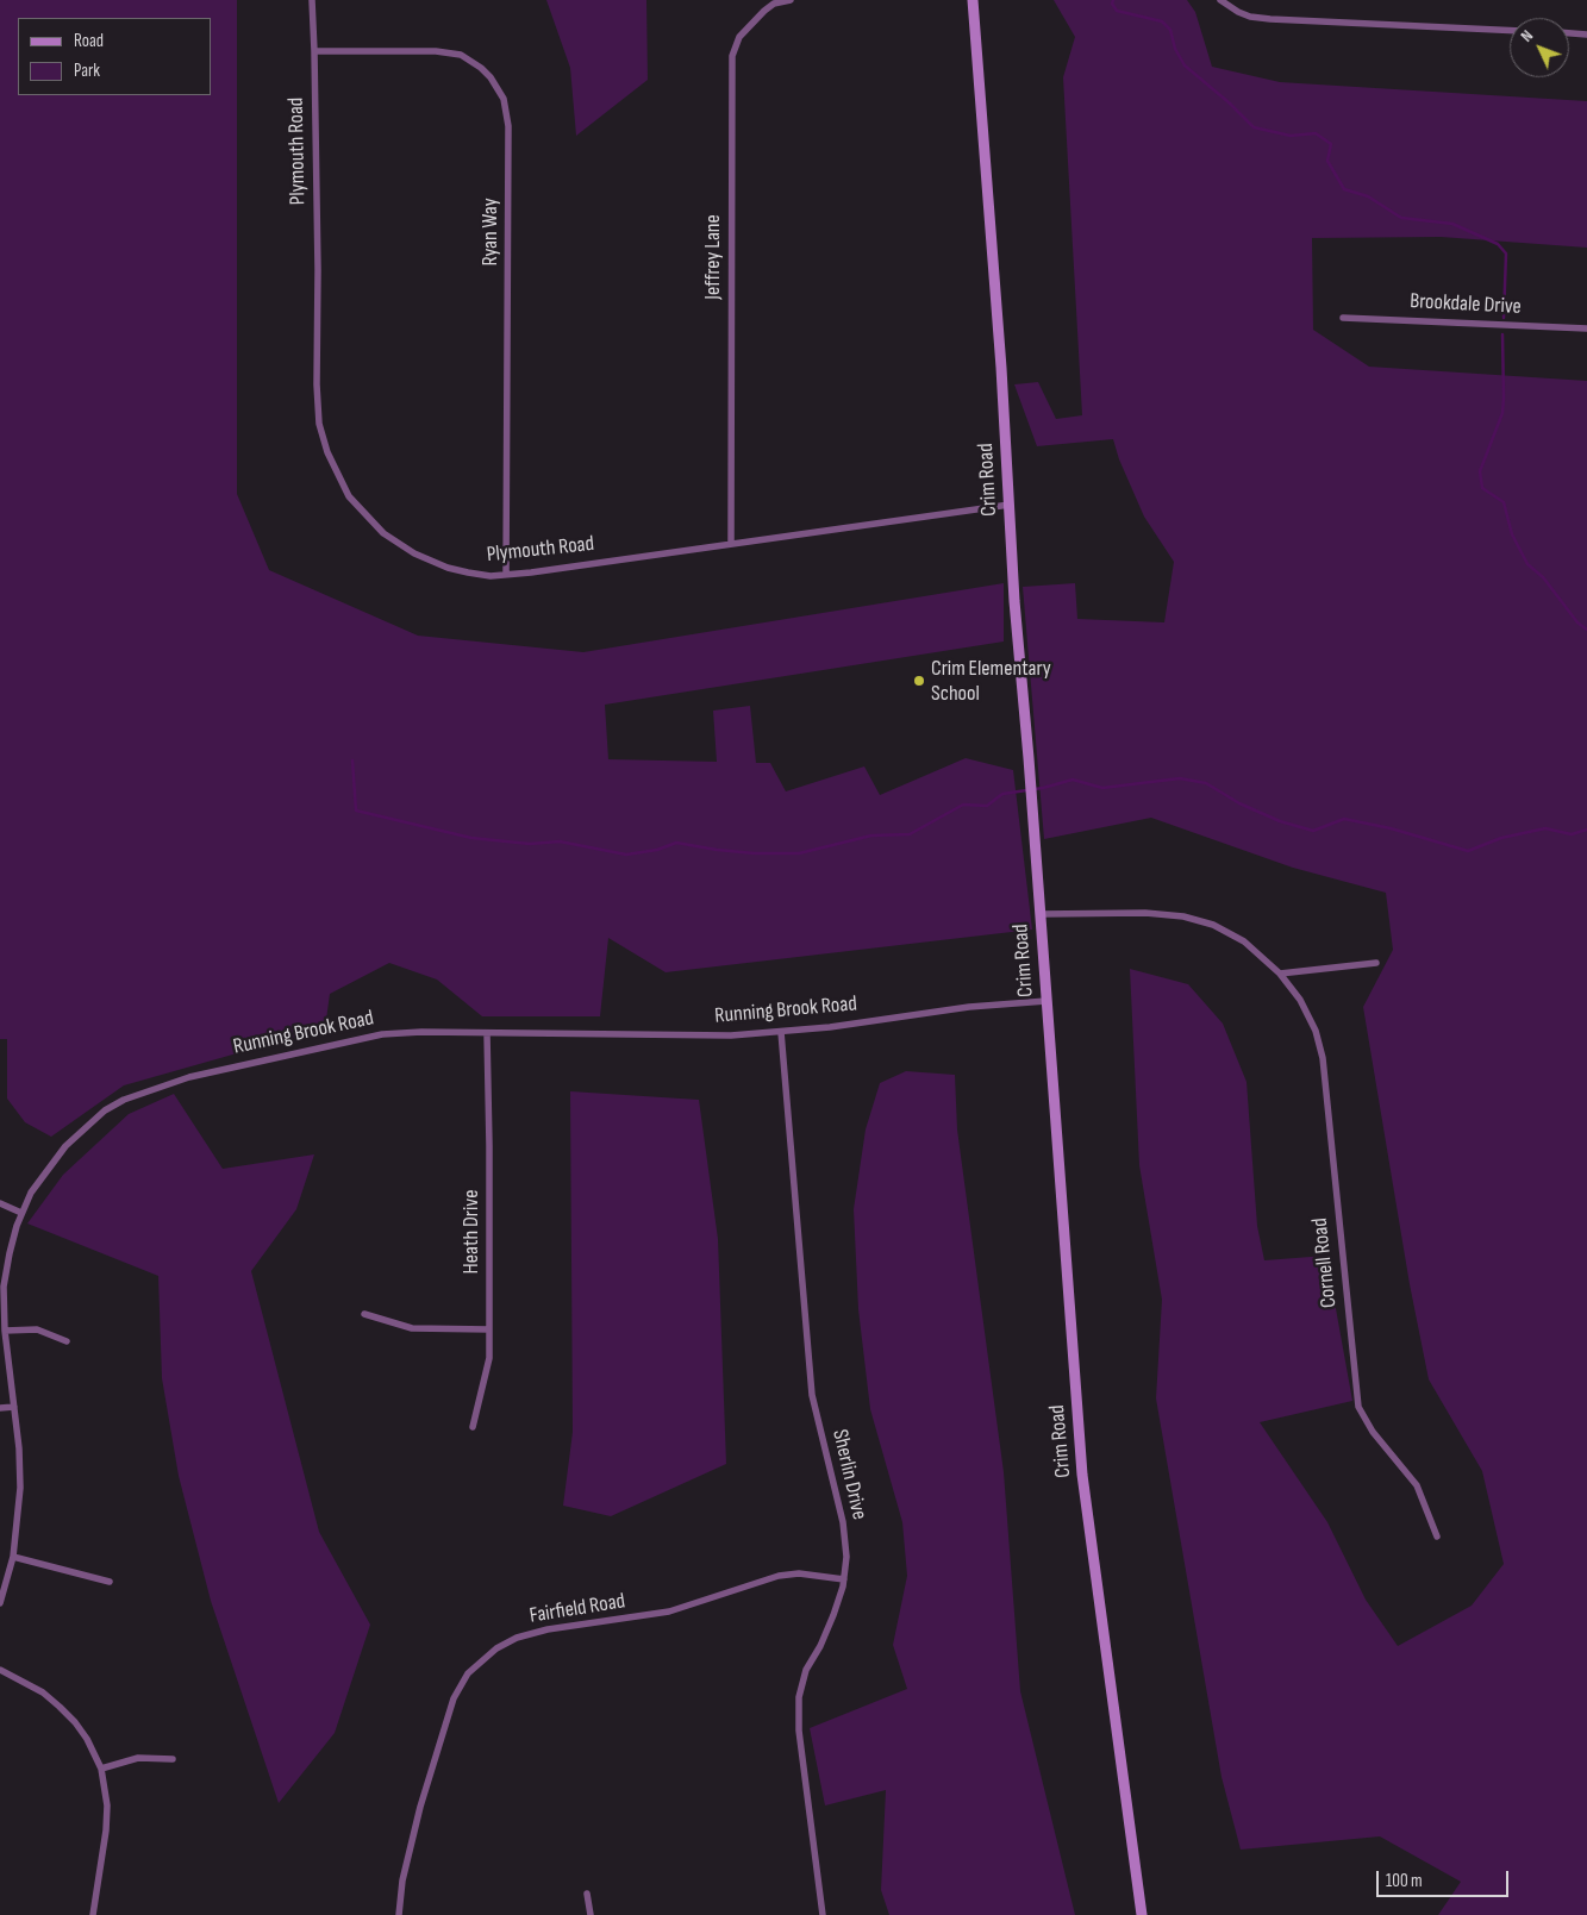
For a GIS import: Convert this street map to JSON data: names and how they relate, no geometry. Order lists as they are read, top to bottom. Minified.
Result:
{"streets":{"street":["Plymouth Road","Ryan Way","Jeffrey Lane","Brookdale Drive","Crim Road","Running Brook Road","Heath Drive","Cornell Road","Sherlin Drive","Fairfield Road"]},"crossings":[["Plymouth Road","Ryan Way"],["Plymouth Road","Jeffrey Lane"],["Plymouth Road","Crim Road"],["Crim Road","Running Brook Road"],["Crim Road","Cornell Road"],["Running Brook Road","Heath Drive"],["Running Brook Road","Sherlin Drive"],["Sherlin Drive","Fairfield Road"]],"places":["Crim Elementary School"],"legend":["Road","Park"],"scale_bar":"100 m","north":"top left"}
